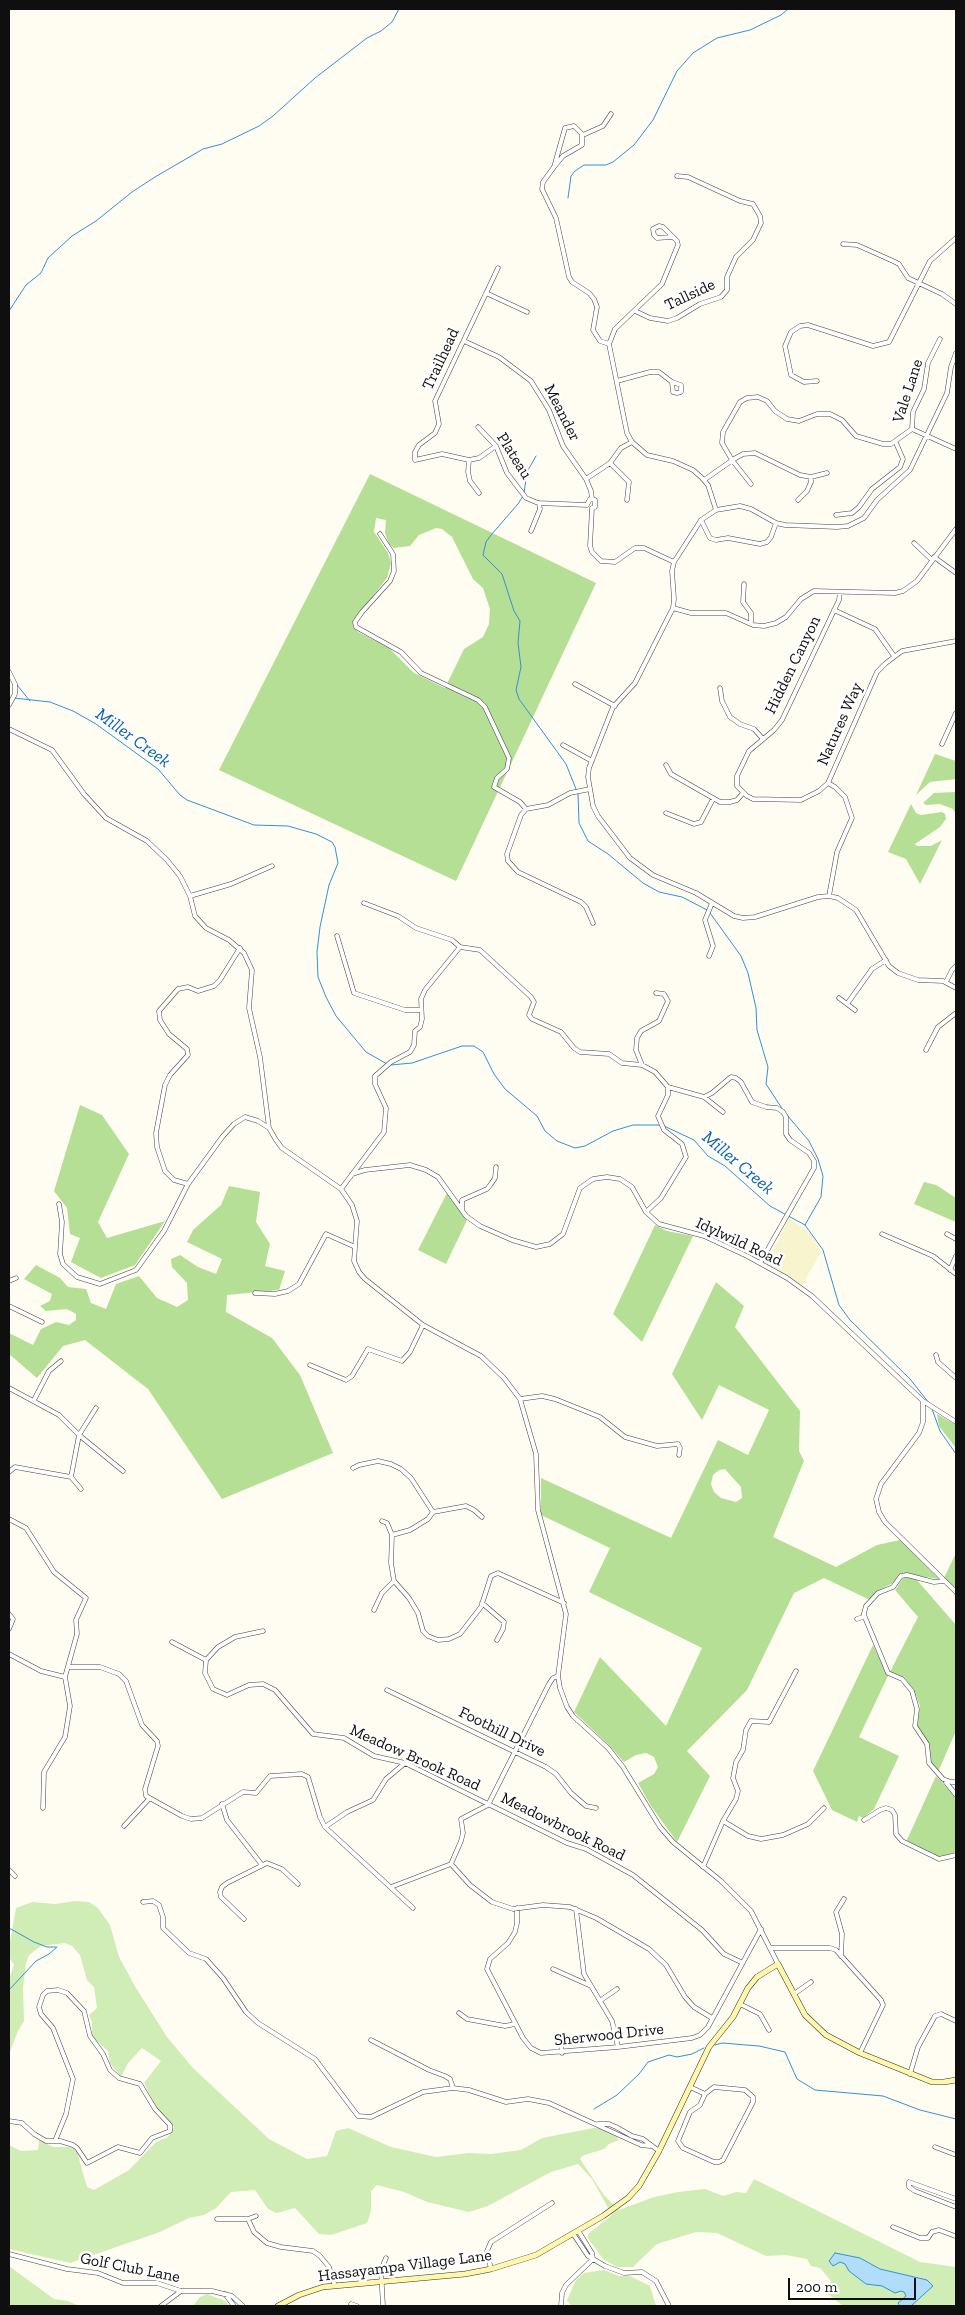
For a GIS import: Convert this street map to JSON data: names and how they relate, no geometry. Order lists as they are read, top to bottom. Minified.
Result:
{"streets":{"street":["Tallside","Trailhead","Vale Lane","Meander","Plateau","Hidden Canyon","Natures Way","Idylwild Road","Foothill Drive","Meadow Brook Road","Meadowbrook Road","Sherwood Drive","Hassayampa Village Lane","Golf Club Lane"]},"crossings":[["Trailhead","Meander"],["Hidden Canyon","Natures Way"],["Meadow Brook Road","Meadowbrook Road"],["Meadowbrook Road","Sherwood Drive"]],"water":["Miller Creek"],"scale_bar":"200 m"}
